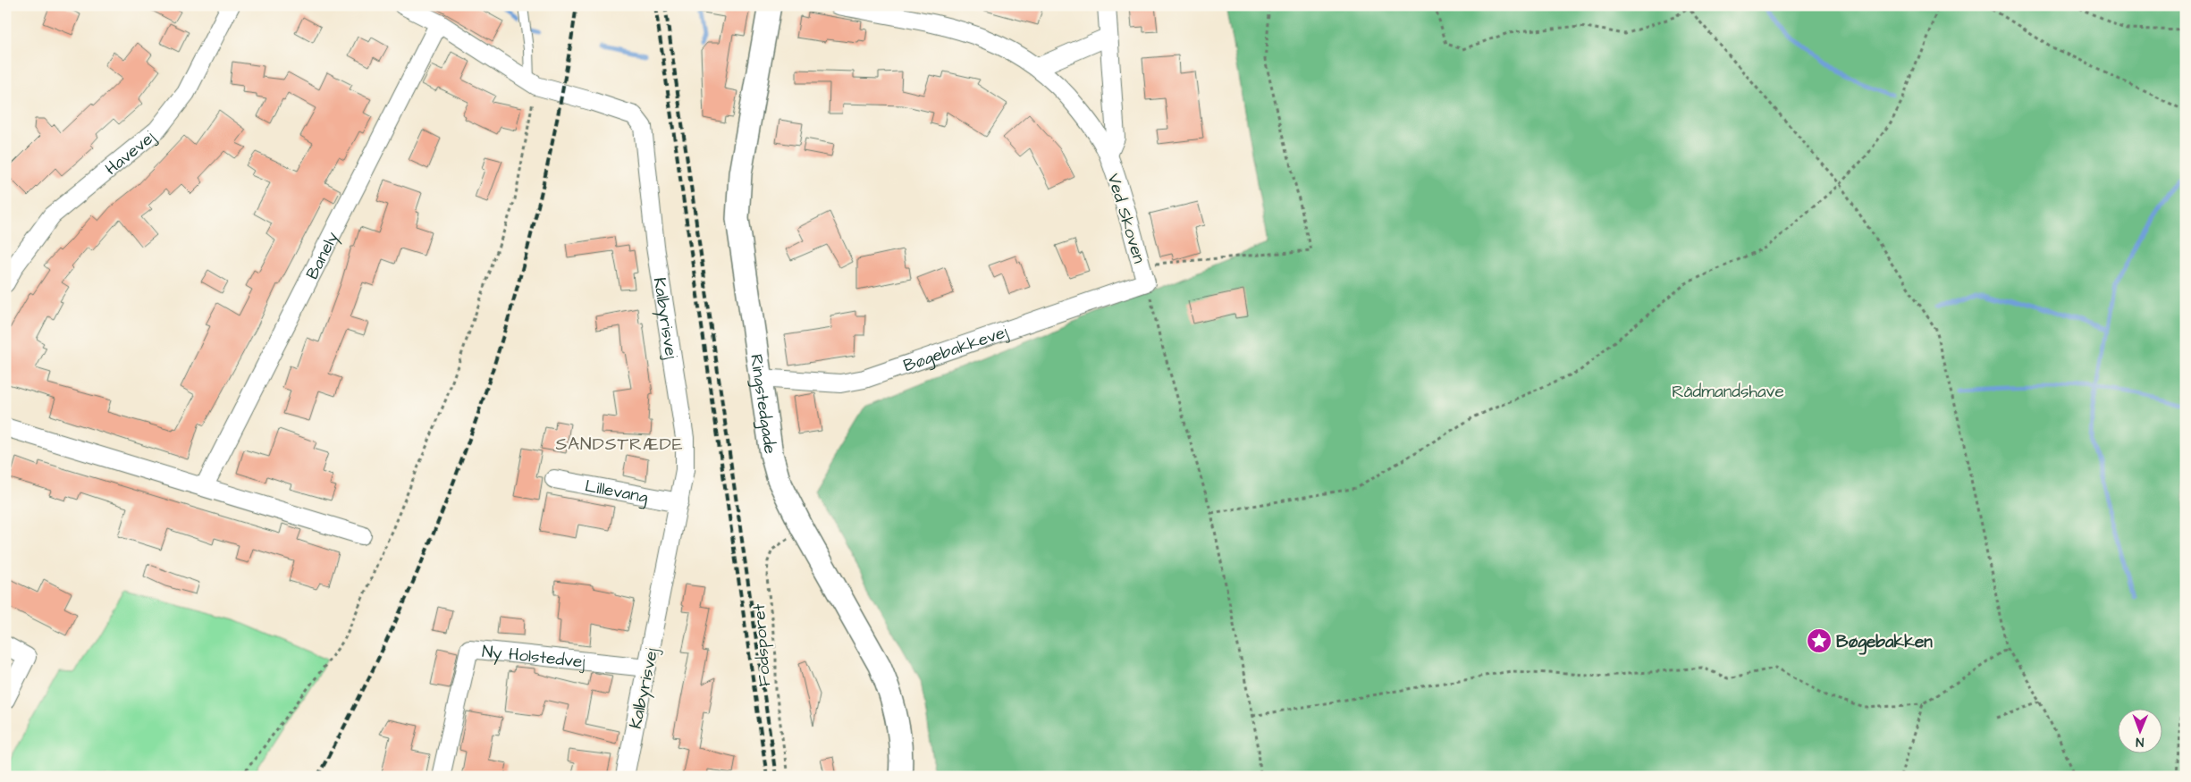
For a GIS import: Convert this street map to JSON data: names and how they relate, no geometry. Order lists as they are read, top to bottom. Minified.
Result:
{"streets":{"street":["Havevej","Ved Skoven","Banely","Kalbyrisvej","Bøgebakkevej","Ringstedgade","Lillevang","Ny Holstedvej"],"path":["Fodsporet"]},"crossings":[["Ved Skoven","Bøgebakkevej"],["Banely","Kalbyrisvej"],["Kalbyrisvej","Lillevang"],["Kalbyrisvej","Ny Holstedvej"],["Bøgebakkevej","Ringstedgade"],["Ringstedgade","Fodsporet"]],"districts":["SANDSTRÆDE"],"parks":["Rådmandshave"],"places":{"place":["Bøgebakken"]},"north":"bottom"}
